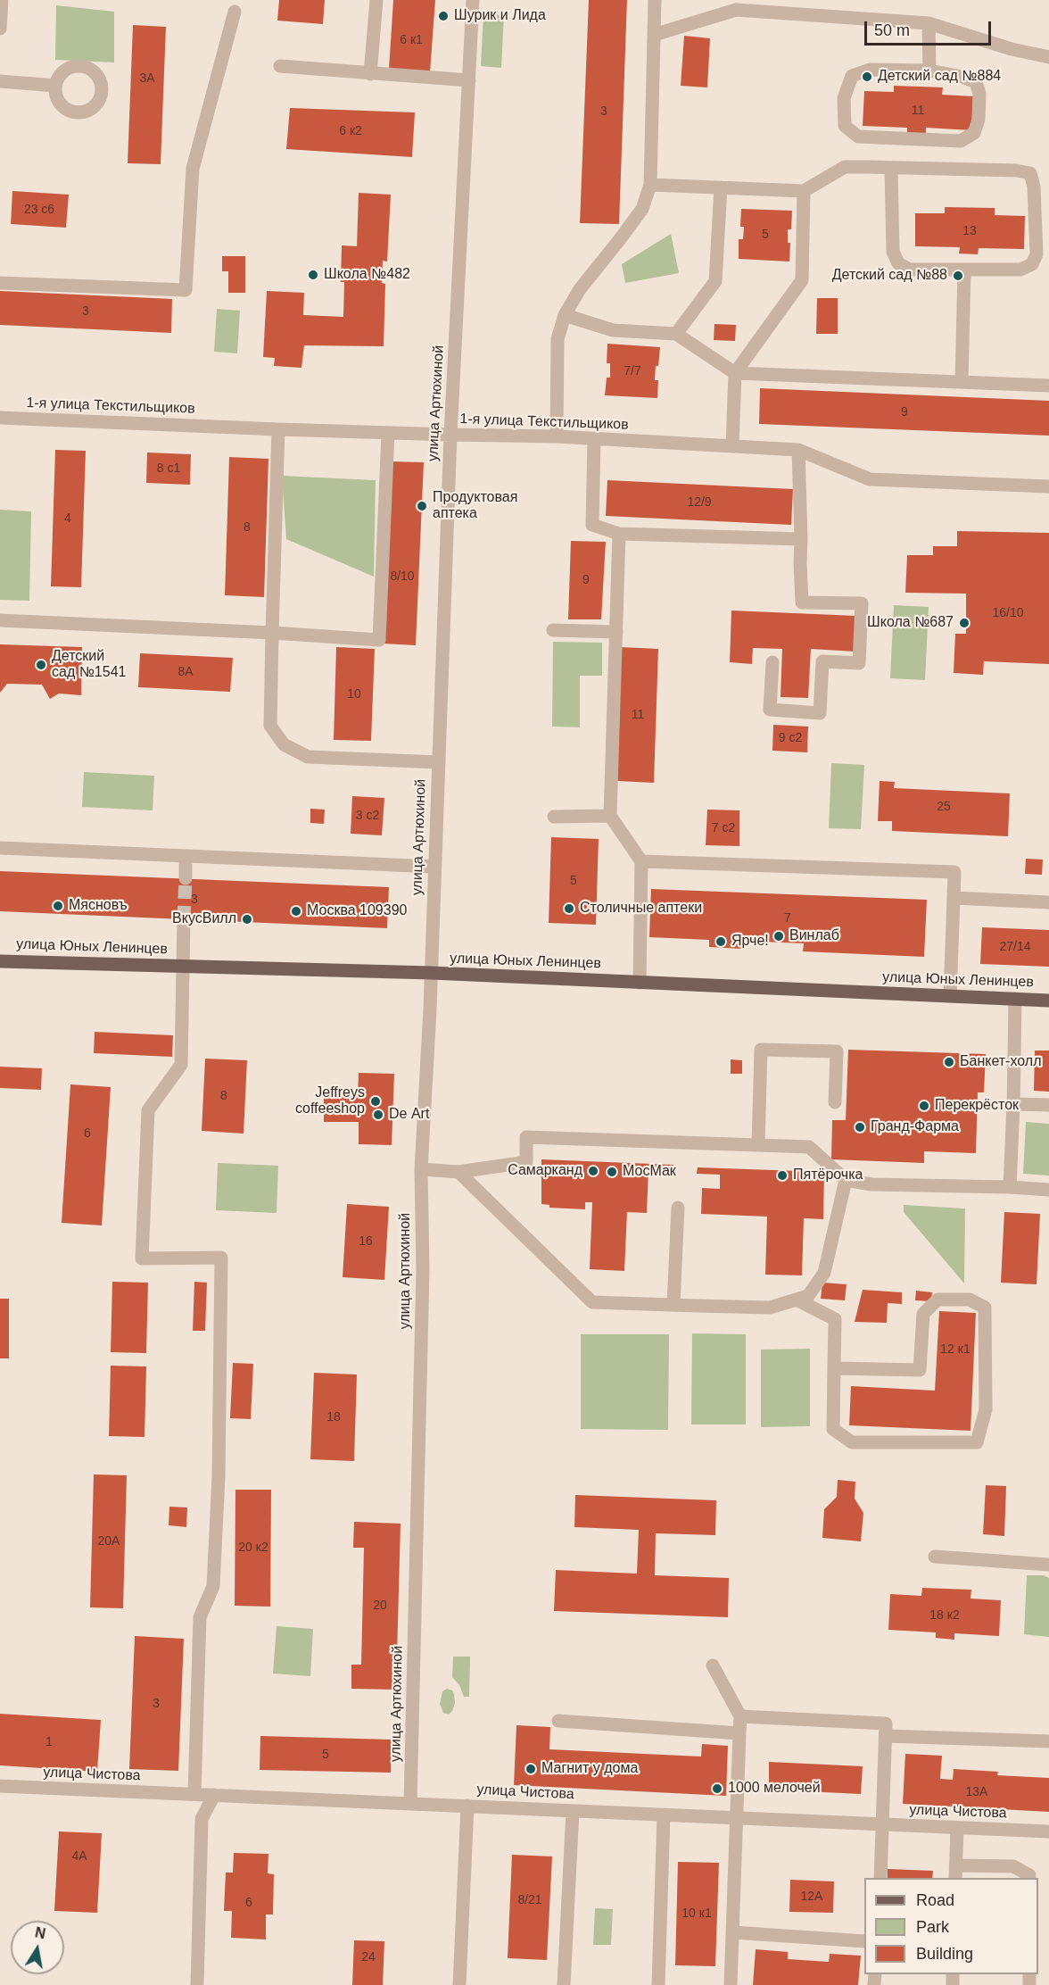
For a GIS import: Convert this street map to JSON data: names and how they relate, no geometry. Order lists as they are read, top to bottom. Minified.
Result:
{"streets":{"main road":["улица Юных Ленинцев"],"street":["улица Артюхиной","1-я улица Текстильщиков","улица Чистова"]},"crossings":[["улица Артюхиной","1-я улица Текстильщиков"],["улица Артюхиной","улица Юных Ленинцев"],["улица Артюхиной","улица Чистова"]],"places":["Шурик и Лида","Детский сад №884","Школа №482","Детский сад №88","Продуктовая аптека","Школа №687","Детский сад №1541","Мясновъ","Столичные аптеки","Москва 109390","ВкусВилл","Винлаб","Ярче!","Банкет-холл","Jeffreys coffeeshop","Перекрёсток","De Art","Гранд-Фарма","Самарканд","МосМак","Пятёрочка","Магнит у дома","1000 мелочей"],"house_numbers":["6 к1","3А","11","3","6 к2","23 с6","13","5","3","7/7","9","8 с1","12/9","4","8","8/10","9","16/10","8А","10","11","9 с2","25","3 с2","7 с2","5","3","7","27/14","8","6","16","12 к1","18","20А","20 к2","20","18 к2","3","1","5","13А","4А","12А","8/21","6","10 к1","24"],"legend":["Road","Park","Building"],"scale_bar":"50 m","north":"top"}
